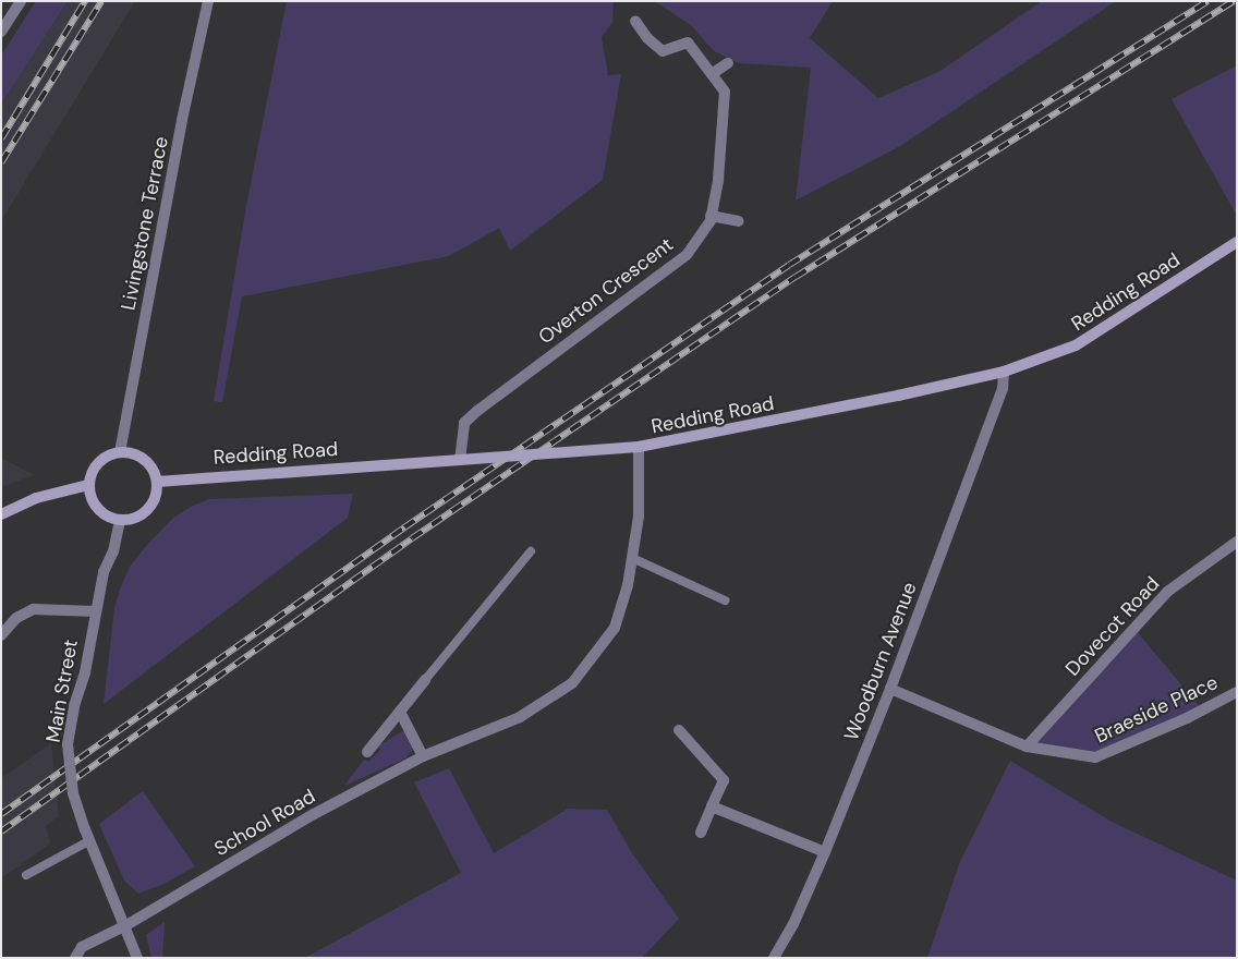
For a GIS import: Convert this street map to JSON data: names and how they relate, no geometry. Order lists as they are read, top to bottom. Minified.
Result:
{"streets":{"main road":["Redding Road"],"street":["Livingstone Terrace","Overton Crescent","Dovecot Road","Woodburn Avenue","Main Street","Braeside Place","School Road"]},"crossings":[["Livingstone Terrace","Redding Road"],["Livingstone Terrace","Main Street"],["Overton Crescent","Redding Road"],["Redding Road","Woodburn Avenue"],["Redding Road","Main Street"],["Redding Road","School Road"],["Dovecot Road","Braeside Place"],["Woodburn Avenue","Braeside Place"],["Main Street","School Road"]]}
